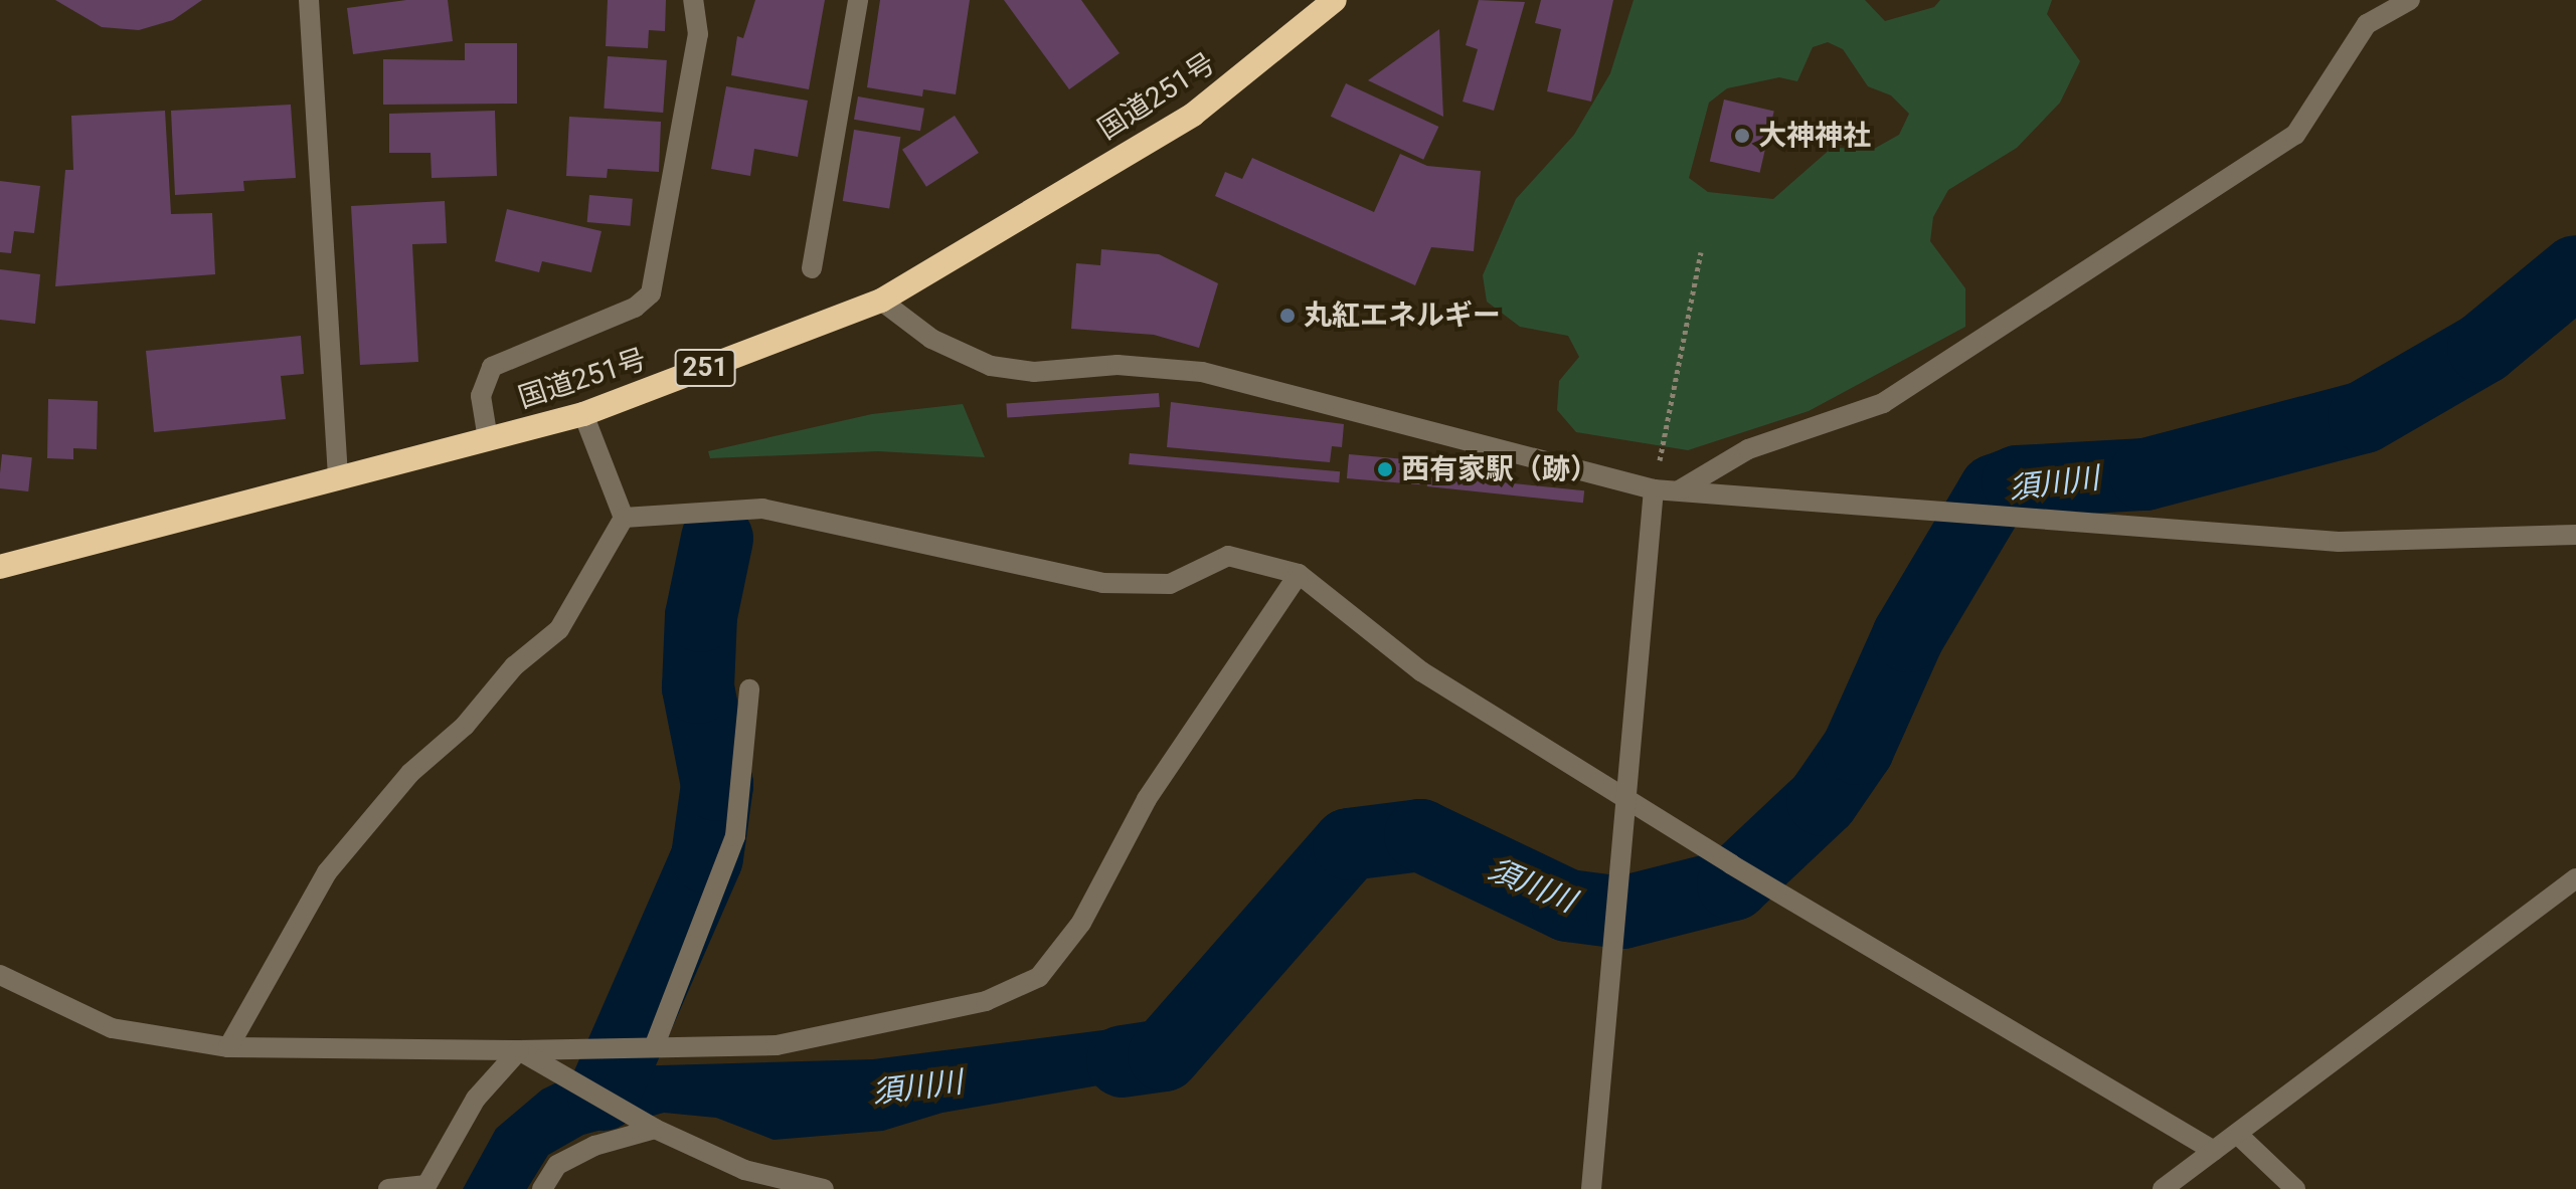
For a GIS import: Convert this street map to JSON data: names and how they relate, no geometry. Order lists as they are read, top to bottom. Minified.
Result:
{"streets":{"highway":["国道251号","251"]},"water":["須川川"],"places":["大神神社","丸紅エネルギー","西有家駅（跡）"]}
